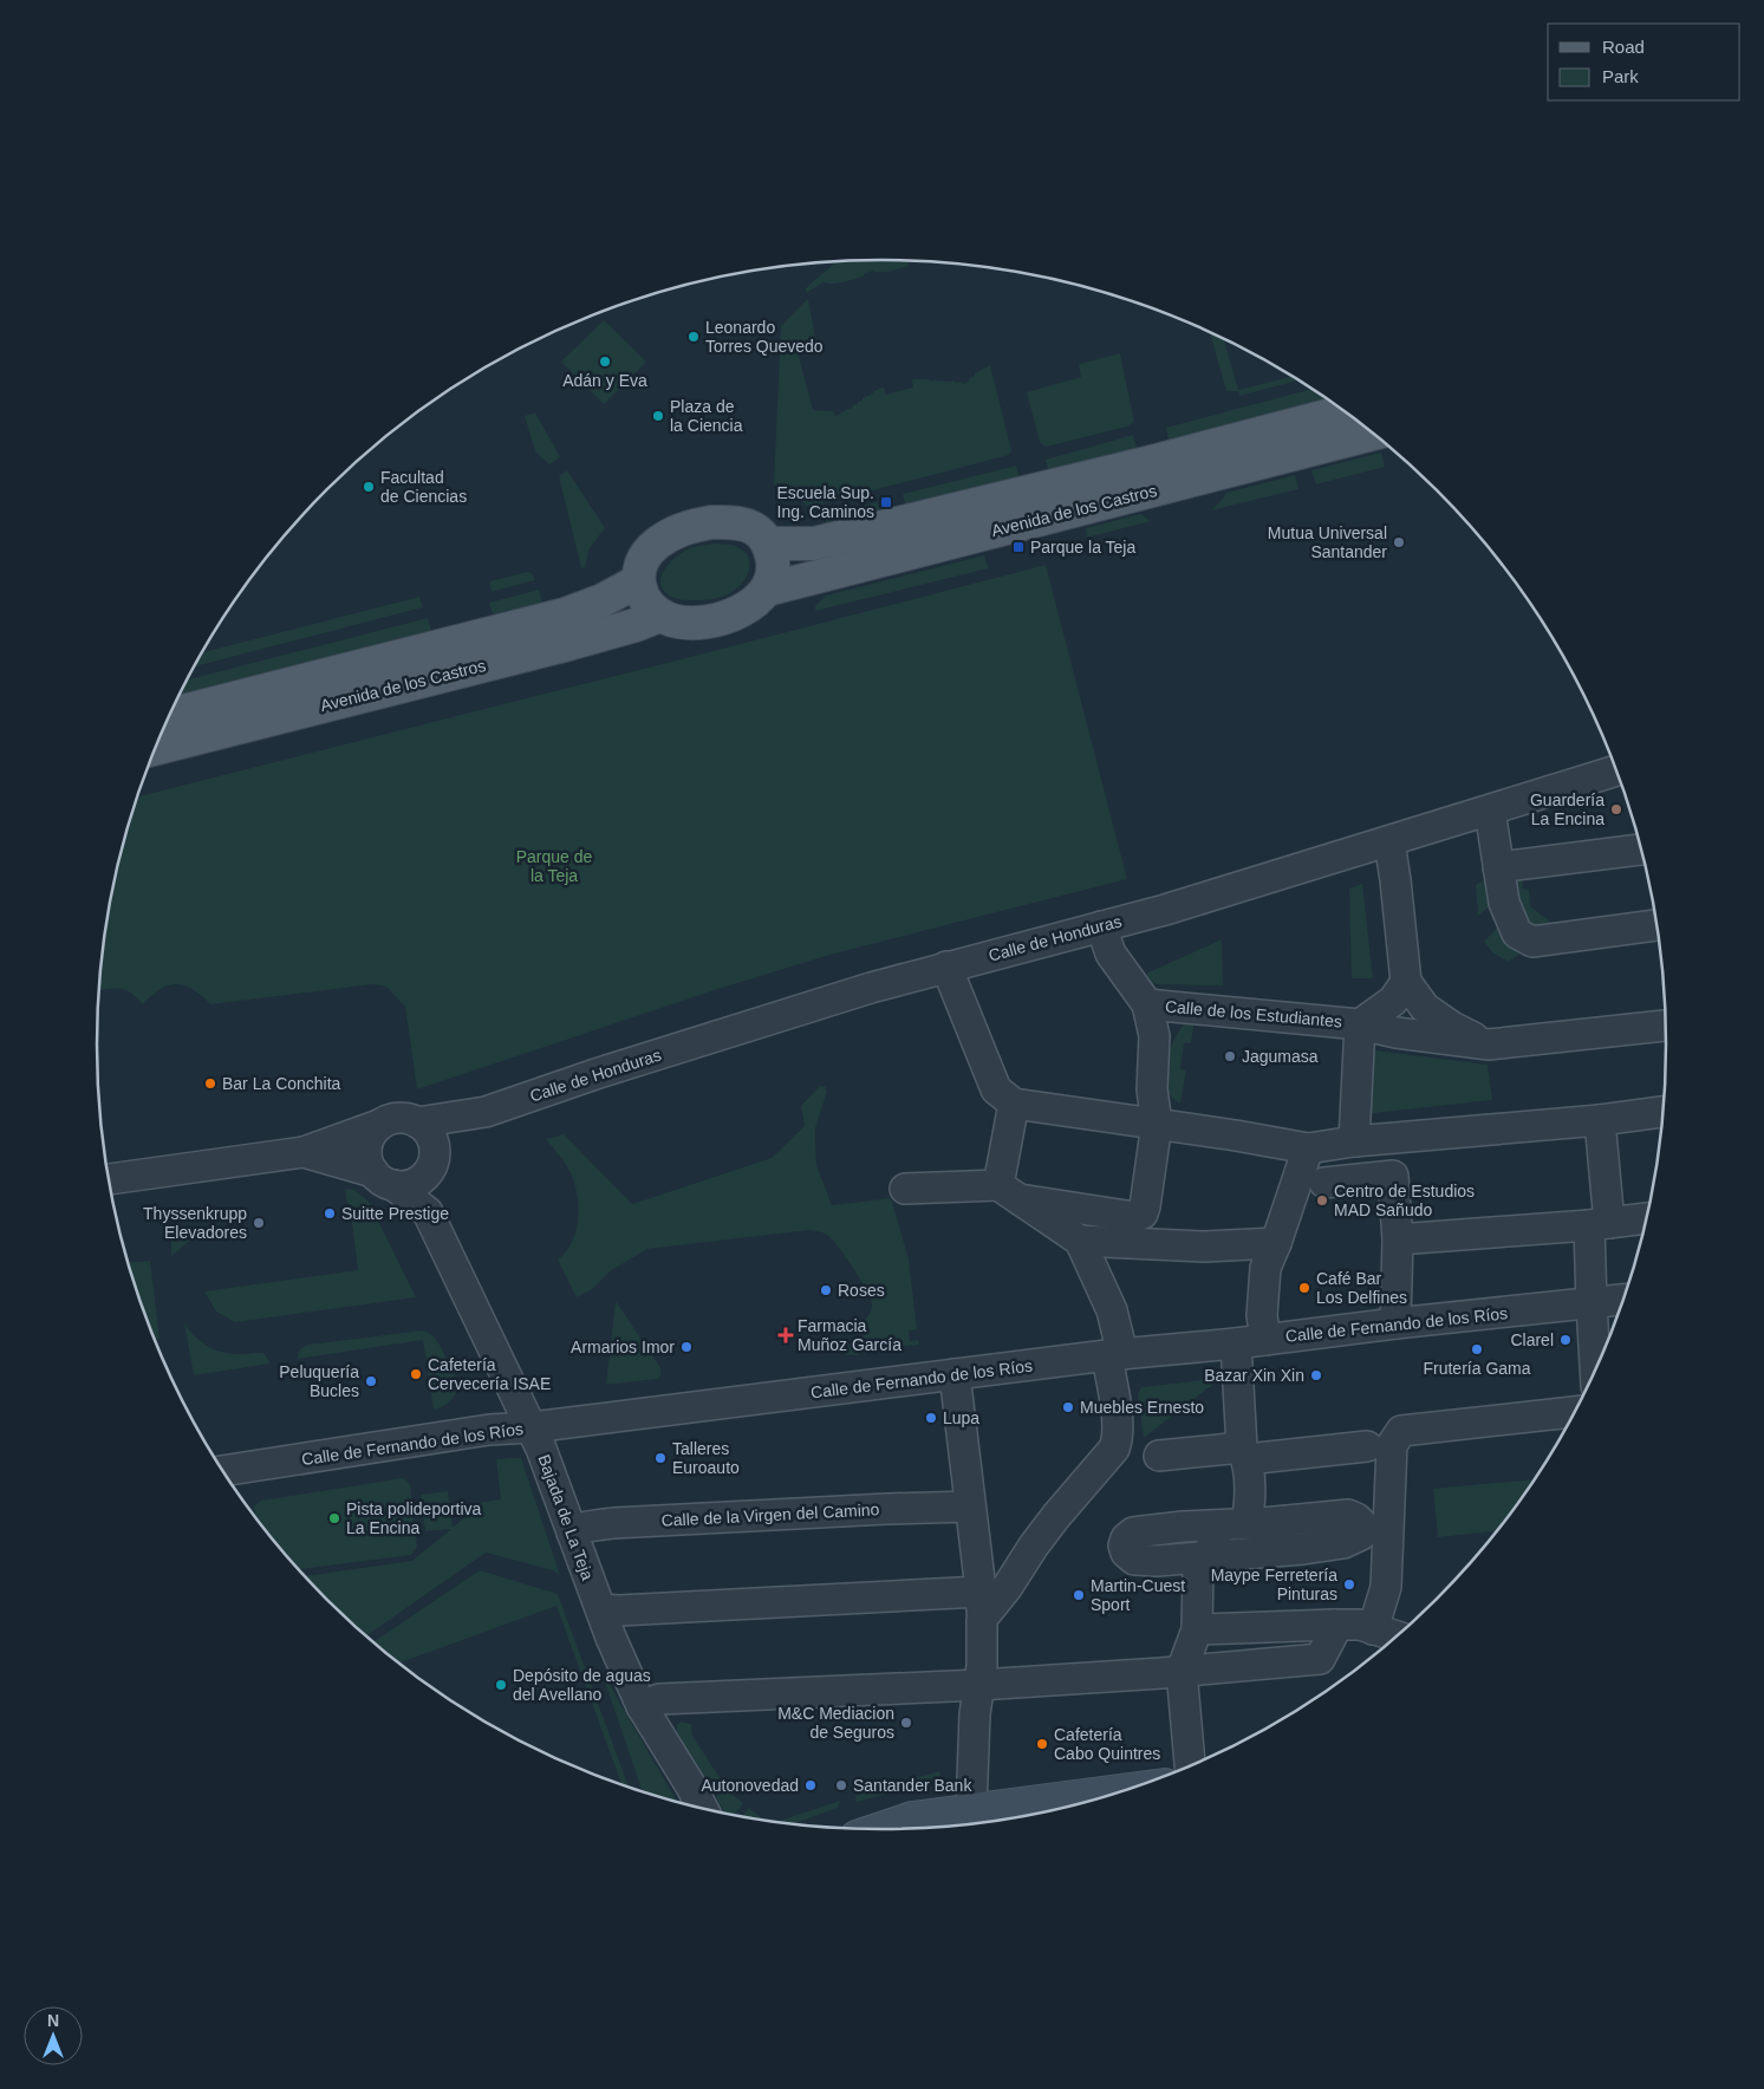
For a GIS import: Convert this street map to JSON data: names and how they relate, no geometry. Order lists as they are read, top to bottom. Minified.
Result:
{"streets":{"main road":["Avenida de los Castros"],"street":["Calle de Honduras","Calle de los Estudiantes","Calle de Fernando de los Ríos","Calle de la Virgen del Camino","Bajada de La Teja"]},"crossings":[["Calle de Honduras","Bajada de La Teja"],["Calle de Fernando de los Ríos","Bajada de La Teja"],["Calle de la Virgen del Camino","Bajada de La Teja"]],"parks":["Parque de la Teja"],"places":{"other":["Leonardo Torres Quevedo","Adán y Eva","Plaza de la Ciencia","Facultad de Ciencias","Mutua Universal Santander","Guardería La Encina","Jagumasa","Bar La Conchita","Centro de Estudios MAD Sañudo","Suitte Prestige","Thyssenkrupp Elevadores","Café Bar Los Delfines","Roses","Clarel","Armarios Imor","Frutería Gama","Cafetería Cervecería ISAE","Bazar Xin Xin","Peluquería Bucles","Muebles Ernesto","Lupa","Talleres Euroauto","Pista polideportiva La Encina","Maype Ferretería Pinturas","Martin-Cuest Sport","Depósito de aguas del Avellano","M&C Mediacion de Seguros","Cafetería Cabo Quintres","Autonovedad","Santander Bank"],"transit":["Escuela Sup. Ing. Caminos","Parque la Teja"],"health":["Farmacia Muñoz García"]},"legend":["Road","Park"],"north":"top"}
